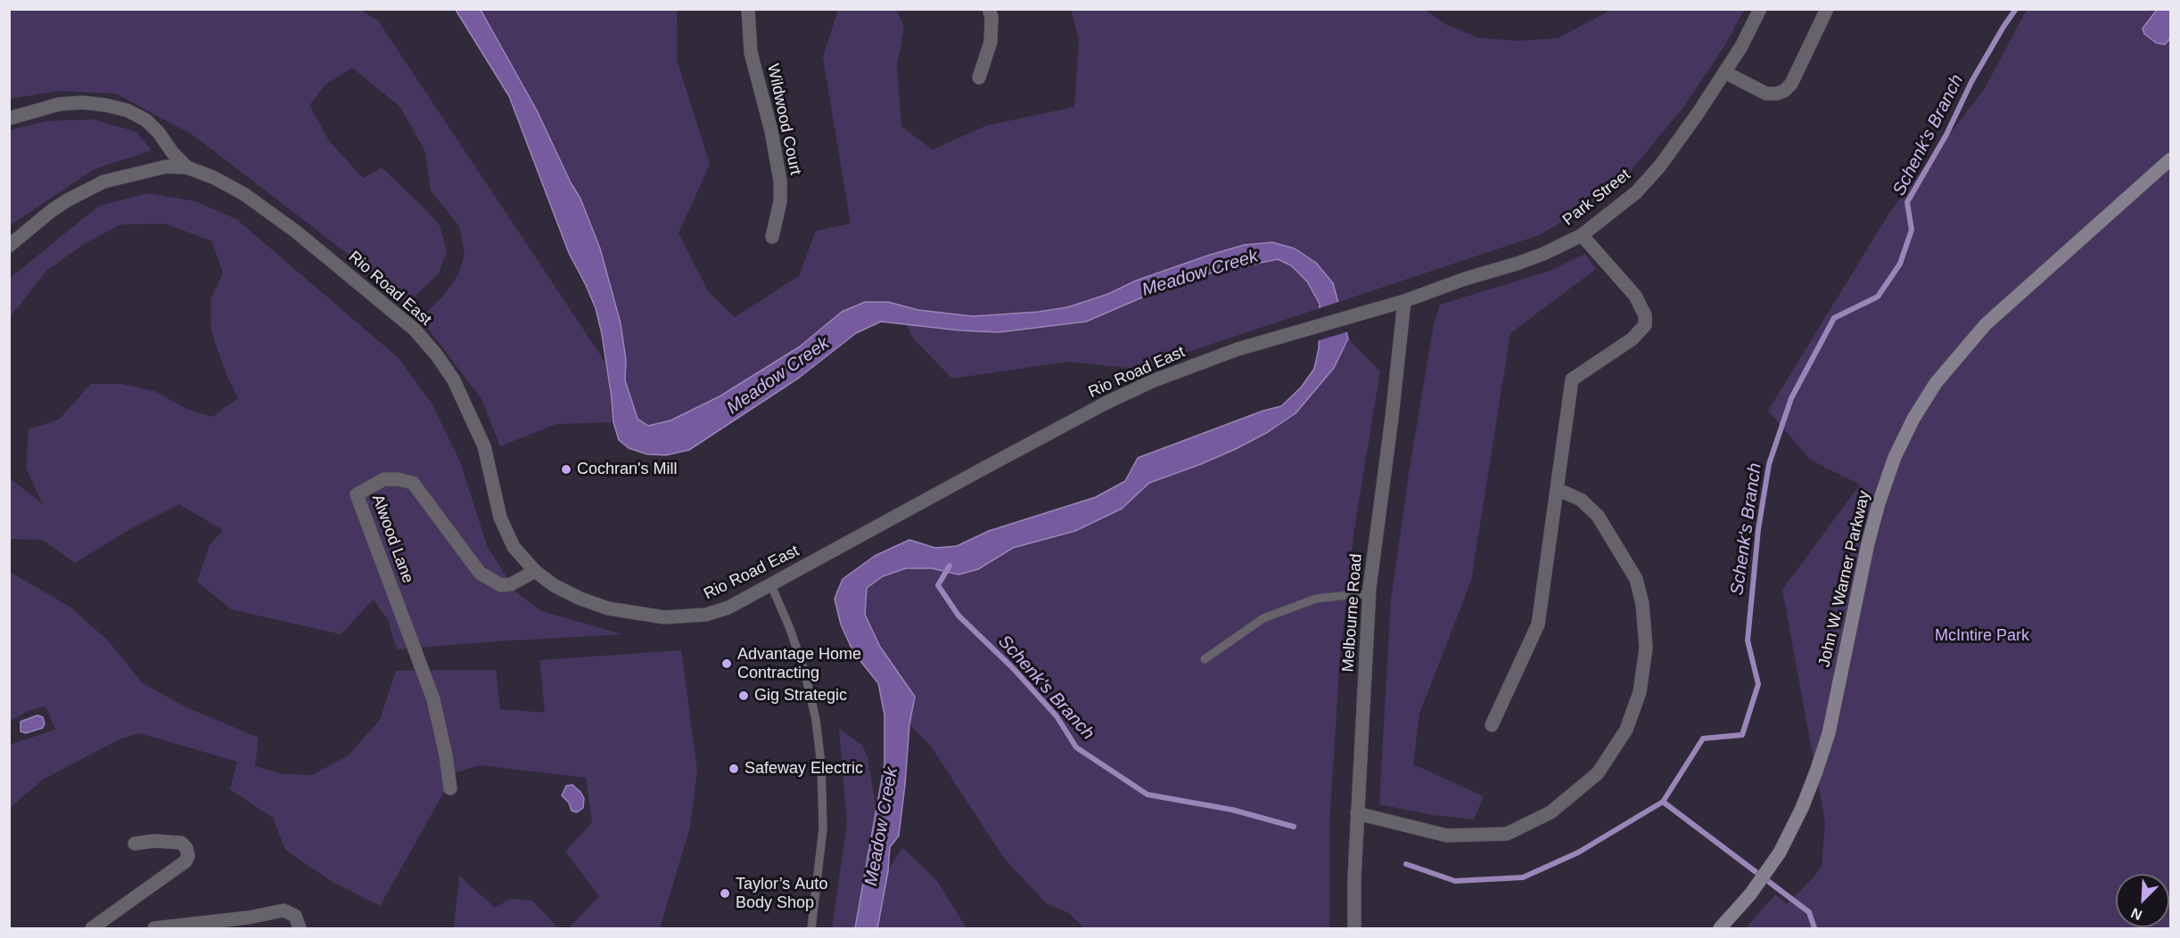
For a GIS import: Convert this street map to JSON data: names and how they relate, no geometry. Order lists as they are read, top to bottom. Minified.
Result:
{"streets":{"main road":["John W. Warner Parkway"],"street":["Wildwood Court","Park Street","Rio Road East","Alwood Lane","Melbourne Road"]},"crossings":[["Park Street","Rio Road East"],["Park Street","Melbourne Road"],["Rio Road East","Alwood Lane"],["Rio Road East","Melbourne Road"]],"water":["Schenk's Branch","Meadow Creek"],"parks":["McIntire Park"],"places":["Cochran's Mill","Advantage Home Contracting","Gig Strategic","Safeway Electric","Taylor’s Auto Body Shop"],"north":"bottom left"}
